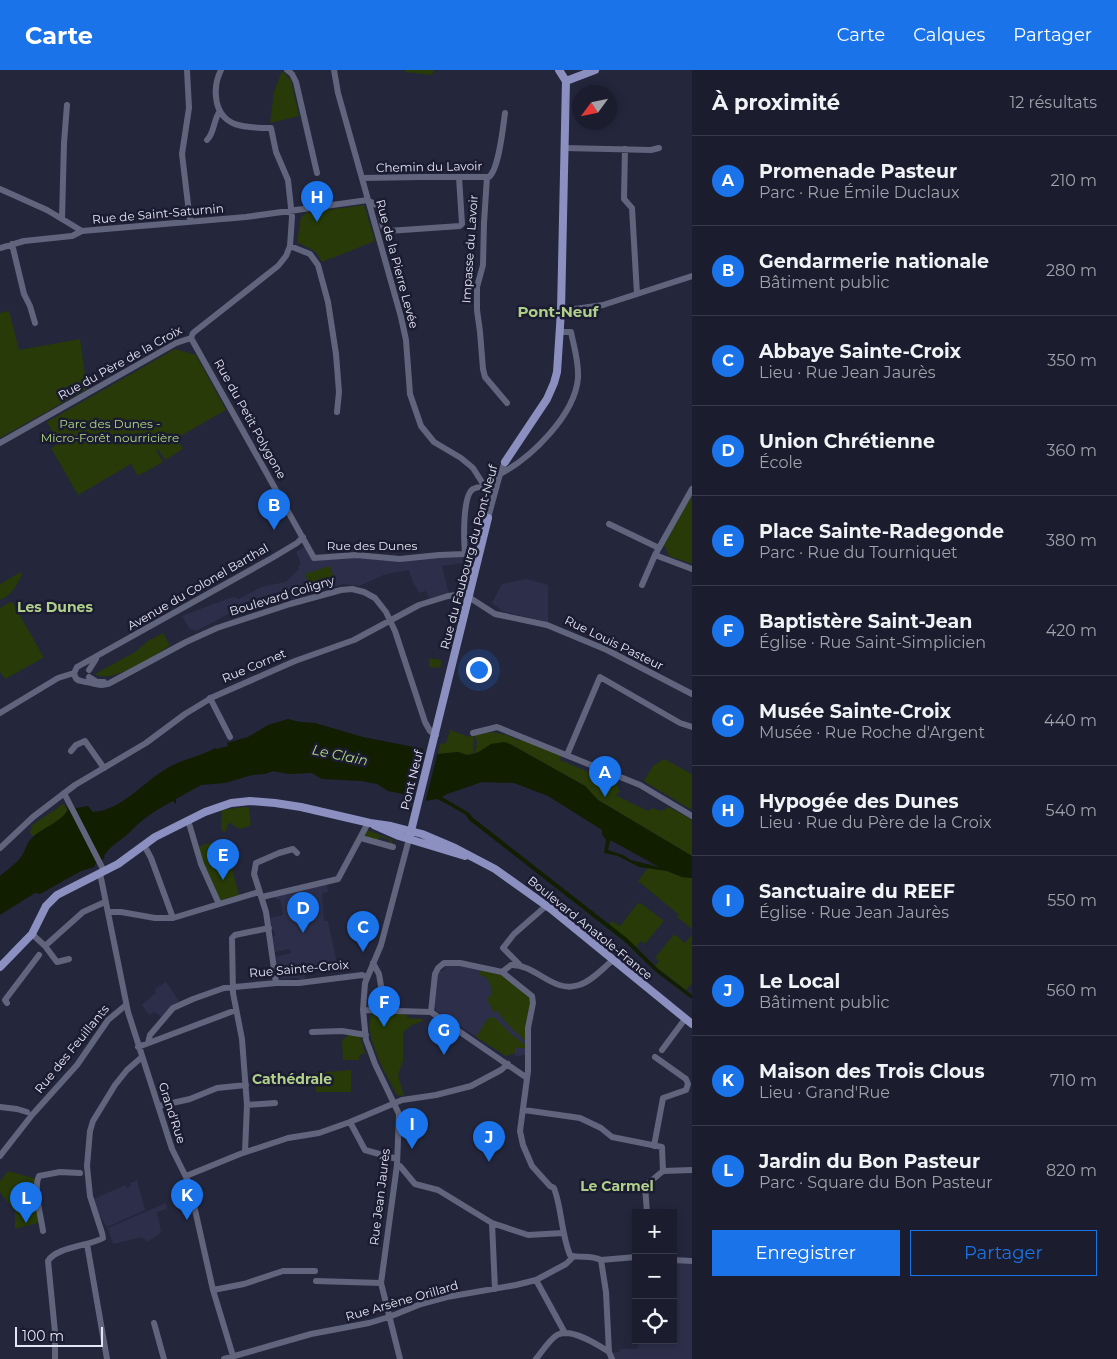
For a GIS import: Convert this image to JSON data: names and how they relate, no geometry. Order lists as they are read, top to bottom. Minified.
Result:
{"streets":{"main road":["Rue du Faubourg du Pont-Neuf","Pont Neuf","Boulevard Anatole-France"],"street":["Chemin du Lavoir","Rue de Saint-Saturnin","Impasse du Lavoir","Rue de la Pierre Levée","Rue du Père de la Croix","Rue du Petit Polygone","Rue des Dunes","Avenue du Colonel Barthal","Boulevard Coligny","Rue Louis Pasteur","Rue Cornet","Rue Sainte-Croix","Rue des Feuillants","Grand'Rue","Rue Jean Jaurès","Rue Arsène Orillard"]},"crossings":[["Chemin du Lavoir","Impasse du Lavoir"],["Chemin du Lavoir","Rue de la Pierre Levée"],["Rue de la Pierre Levée","Rue des Dunes"],["Rue du Père de la Croix","Rue du Petit Polygone"],["Rue du Petit Polygone","Rue des Dunes"],["Rue du Petit Polygone","Avenue du Colonel Barthal"],["Rue des Dunes","Avenue du Colonel Barthal"],["Rue du Faubourg du Pont-Neuf","Boulevard Coligny"],["Rue du Faubourg du Pont-Neuf","Rue Louis Pasteur"],["Rue du Faubourg du Pont-Neuf","Rue Cornet"],["Rue du Faubourg du Pont-Neuf","Pont Neuf"],["Avenue du Colonel Barthal","Boulevard Coligny"],["Boulevard Coligny","Pont Neuf"],["Rue Louis Pasteur","Rue Cornet"],["Pont Neuf","Boulevard Anatole-France"],["Pont Neuf","Rue Jean Jaurès"],["Boulevard Anatole-France","Grand'Rue"],["Boulevard Anatole-France","Rue Jean Jaurès"],["Rue Sainte-Croix","Rue Jean Jaurès"],["Rue des Feuillants","Grand'Rue"],["Grand'Rue","Rue Arsène Orillard"],["Rue Jean Jaurès","Rue Arsène Orillard"]],"districts":["Pont-Neuf","Les Dunes","Cathédrale","Le Carmel"],"water":["Le Clain"],"parks":["Parc des Dunes - Micro-Forêt nourricière"],"scale_bar":"100 m","north":"bottom left","page":{"header":"Carte","nav":["Carte","Calques","Partager"],"heading":["À proximité","12 résultats"],"list":[{"mark":"A","name":"Promenade Pasteur","note":"Parc · Rue Émile Duclaux","value":"210 m"},{"mark":"B","name":"Gendarmerie nationale","note":"Bâtiment public","value":"280 m"},{"mark":"C","name":"Abbaye Sainte-Croix","note":"Lieu · Rue Jean Jaurès","value":"350 m"},{"mark":"D","name":"Union Chrétienne","note":"École","value":"360 m"},{"mark":"E","name":"Place Sainte-Radegonde","note":"Parc · Rue du Tourniquet","value":"380 m"},{"mark":"F","name":"Baptistère Saint-Jean","note":"Église · Rue Saint-Simplicien","value":"420 m"},{"mark":"G","name":"Musée Sainte-Croix","note":"Musée · Rue Roche d'Argent","value":"440 m"},{"mark":"H","name":"Hypogée des Dunes","note":"Lieu · Rue du Père de la Croix","value":"540 m"},{"mark":"I","name":"Sanctuaire du REEF","note":"Église · Rue Jean Jaurès","value":"550 m"},{"mark":"J","name":"Le Local","note":"Bâtiment public","value":"560 m"},{"mark":"K","name":"Maison des Trois Clous","note":"Lieu · Grand'Rue","value":"710 m"},{"mark":"L","name":"Jardin du Bon Pasteur","note":"Parc · Square du Bon Pasteur","value":"820 m"}],"pins":["H","B","A","E","D","C","F","G","I","J","K","L"],"map_buttons":["+","−"],"buttons":["Enregistrer","Partager"],"scale":"100 m"}}
